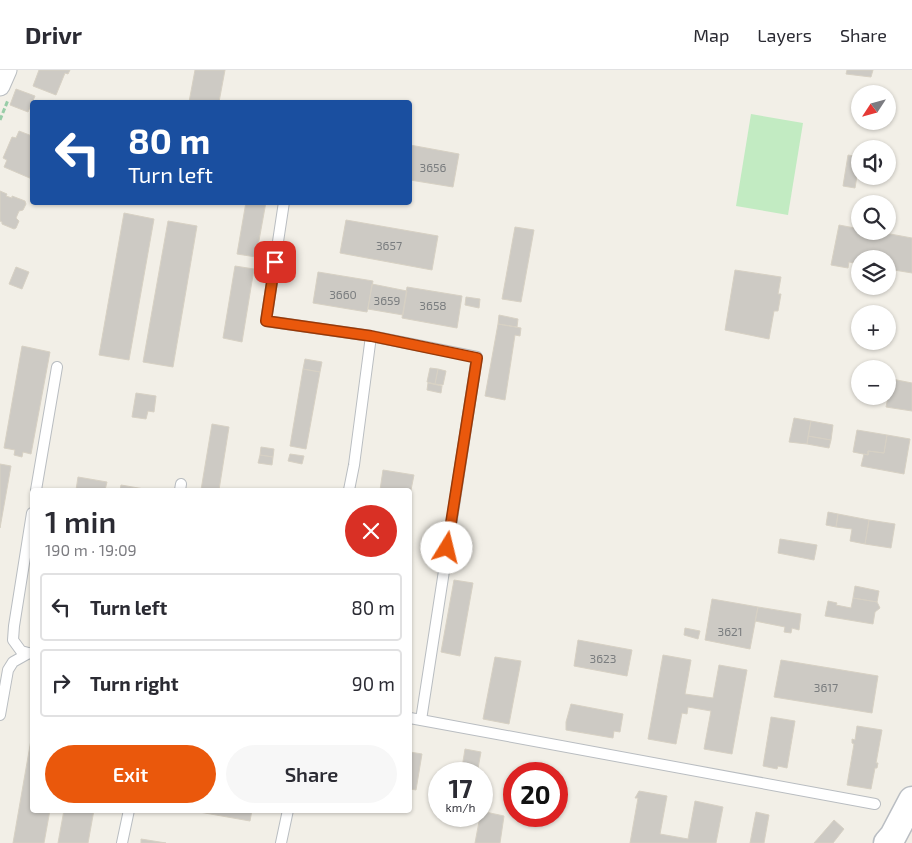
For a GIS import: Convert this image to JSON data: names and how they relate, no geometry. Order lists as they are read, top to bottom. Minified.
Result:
{"house_numbers":["3656","3657","3660","3659","3658","3621","3623","3617"],"north":"bottom left","page":{"header":"Drivr","nav":["Map","Layers","Share"],"map_buttons":["+","−"],"turn":["80 m","Turn left"],"heading":["1 min","190 m · 19:09"],"list":[{"name":"Turn left","value":"80 m"},{"name":"Turn right","value":"90 m"}],"buttons":["Exit","Share"],"speed":"17 km/h","limit":"20"}}
